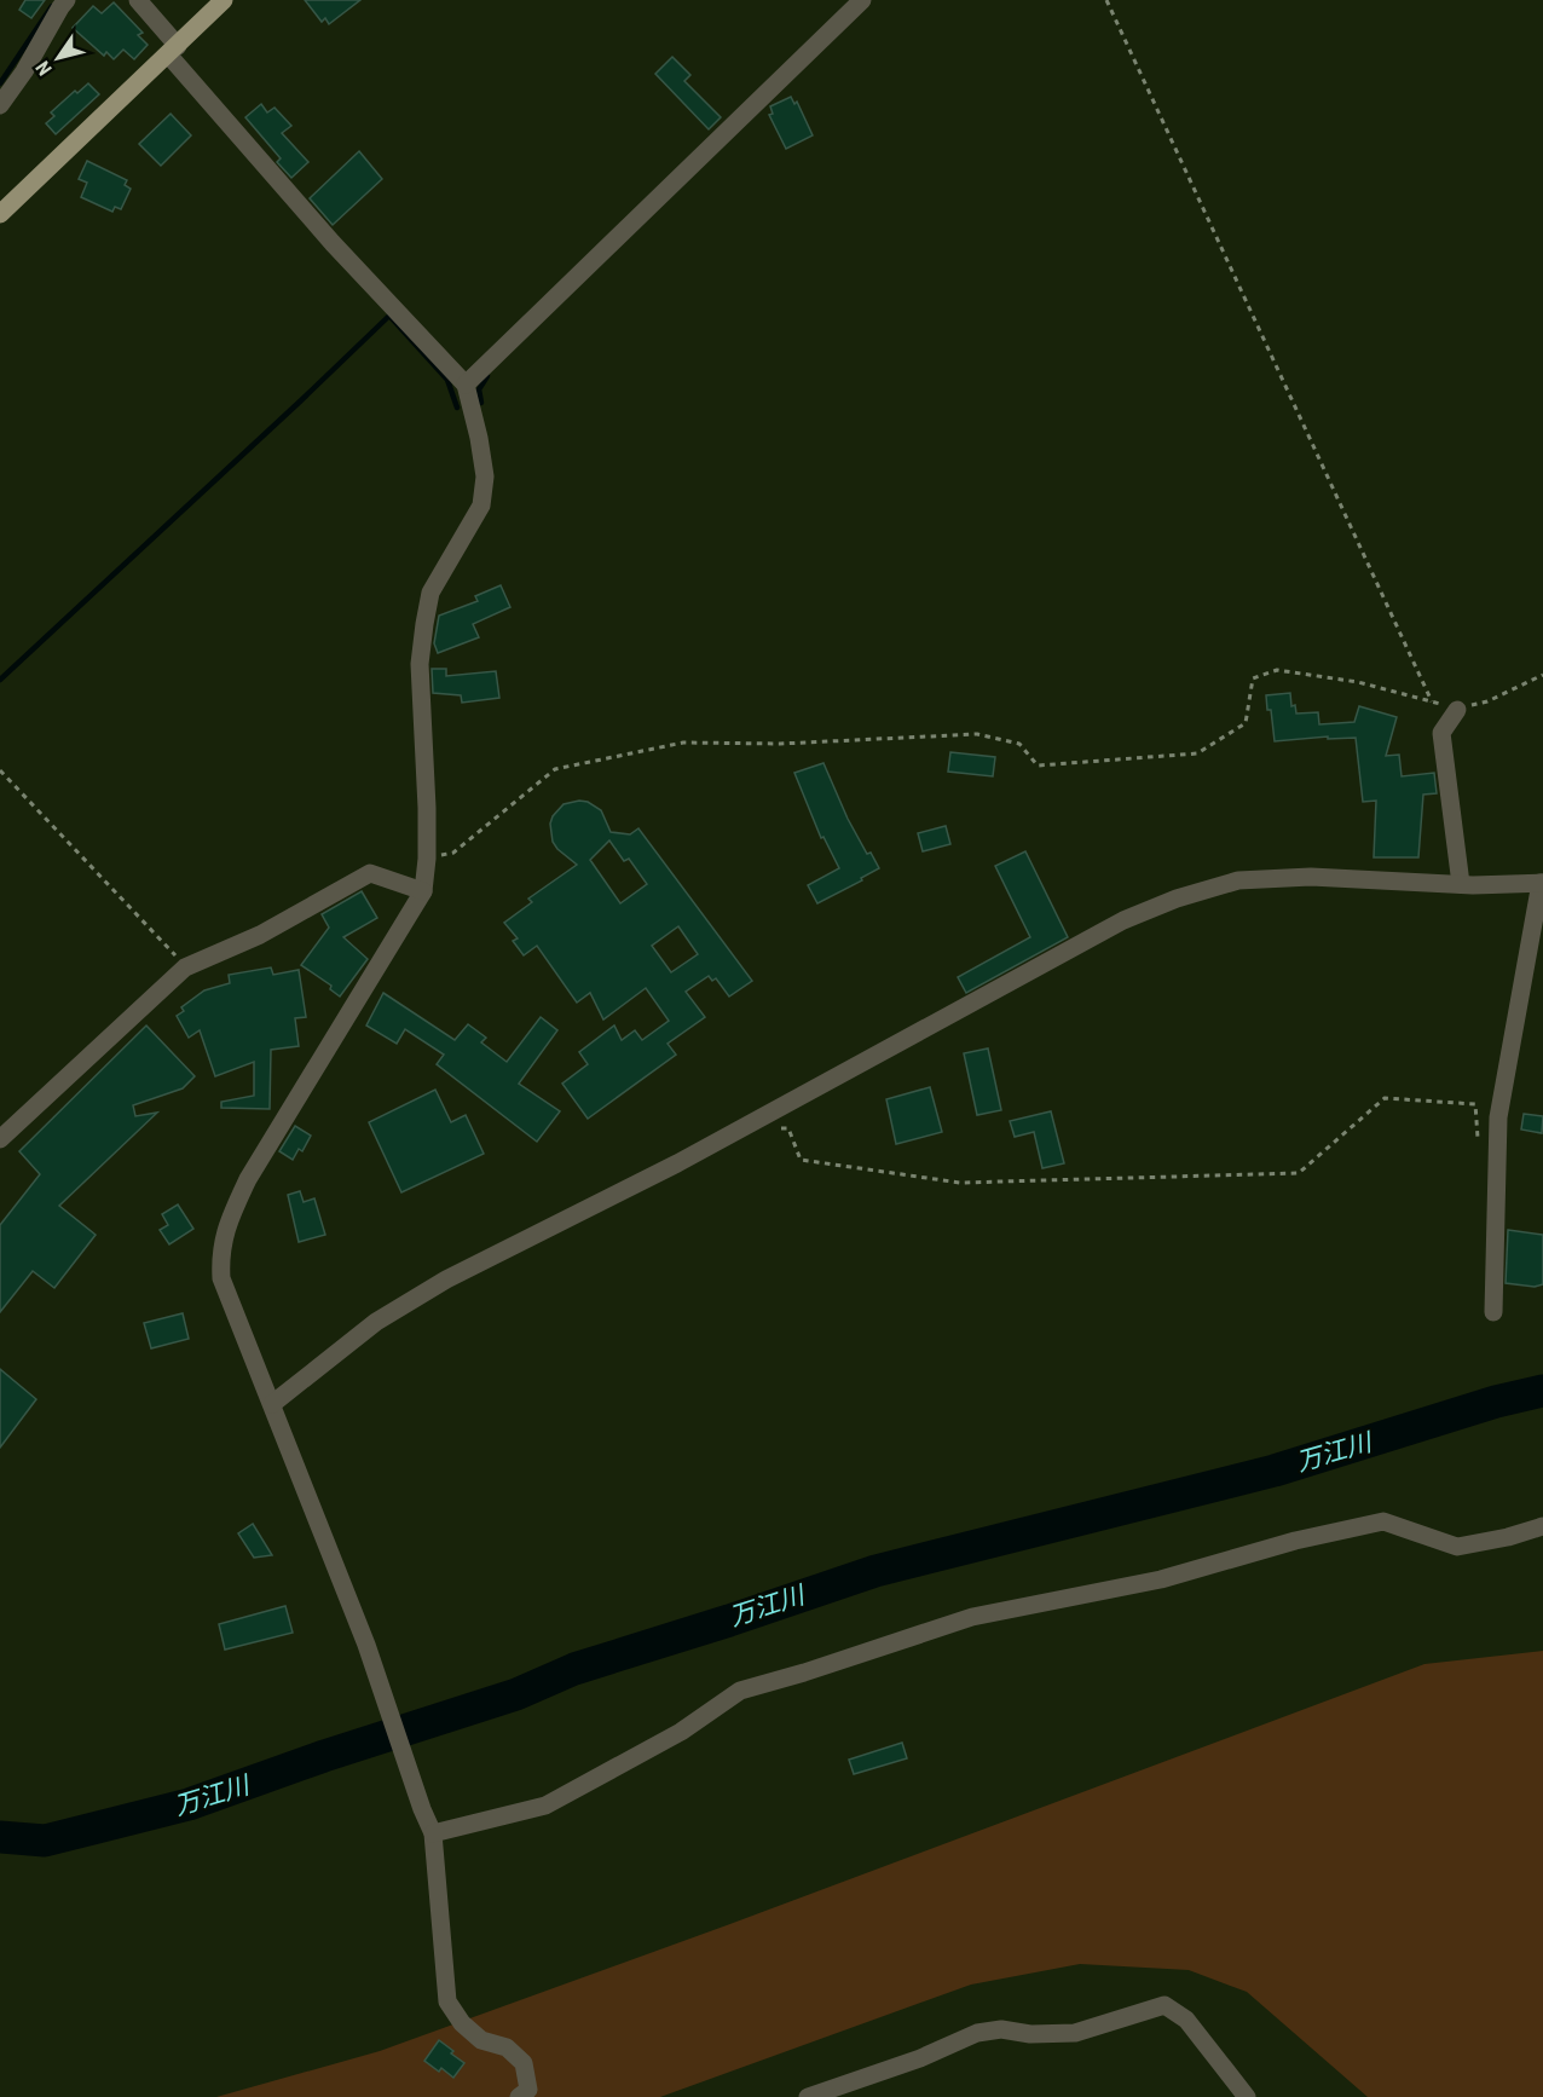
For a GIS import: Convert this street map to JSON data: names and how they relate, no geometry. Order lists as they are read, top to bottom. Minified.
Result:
{"water":["万江川"],"north":"bottom left"}
